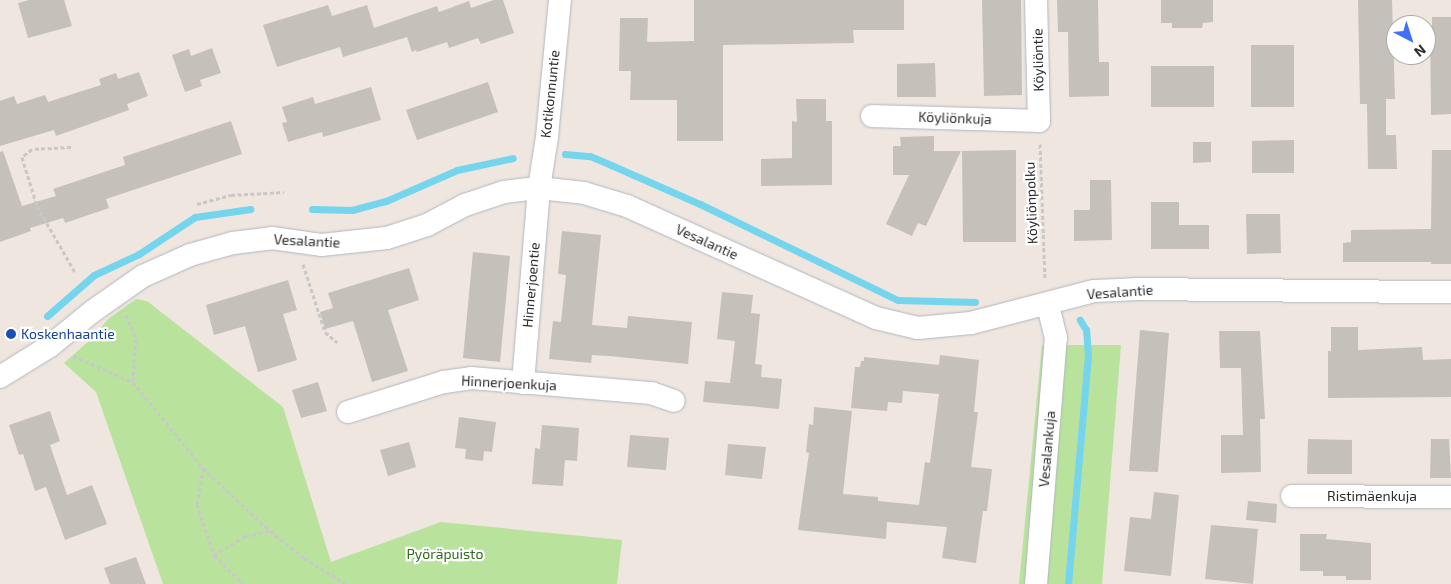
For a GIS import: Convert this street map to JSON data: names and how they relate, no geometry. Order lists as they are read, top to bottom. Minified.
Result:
{"streets":{"street":["Köyliöntie","Kotikonnuntie","Köyliönkuja","Vesalantie","Hinnerjoentie","Hinnerjoenkuja","Vesalankuja","Ristimäenkuja"],"path":["Köyliönpolku"]},"crossings":[["Köyliöntie","Köyliönkuja"],["Köyliöntie","Köyliönpolku"],["Kotikonnuntie","Vesalantie"],["Kotikonnuntie","Hinnerjoentie"],["Köyliönkuja","Köyliönpolku"],["Vesalantie","Hinnerjoentie"],["Hinnerjoentie","Hinnerjoenkuja"]],"parks":["Pyöräpuisto"],"places":["Koskenhaantie"],"north":"bottom right"}
